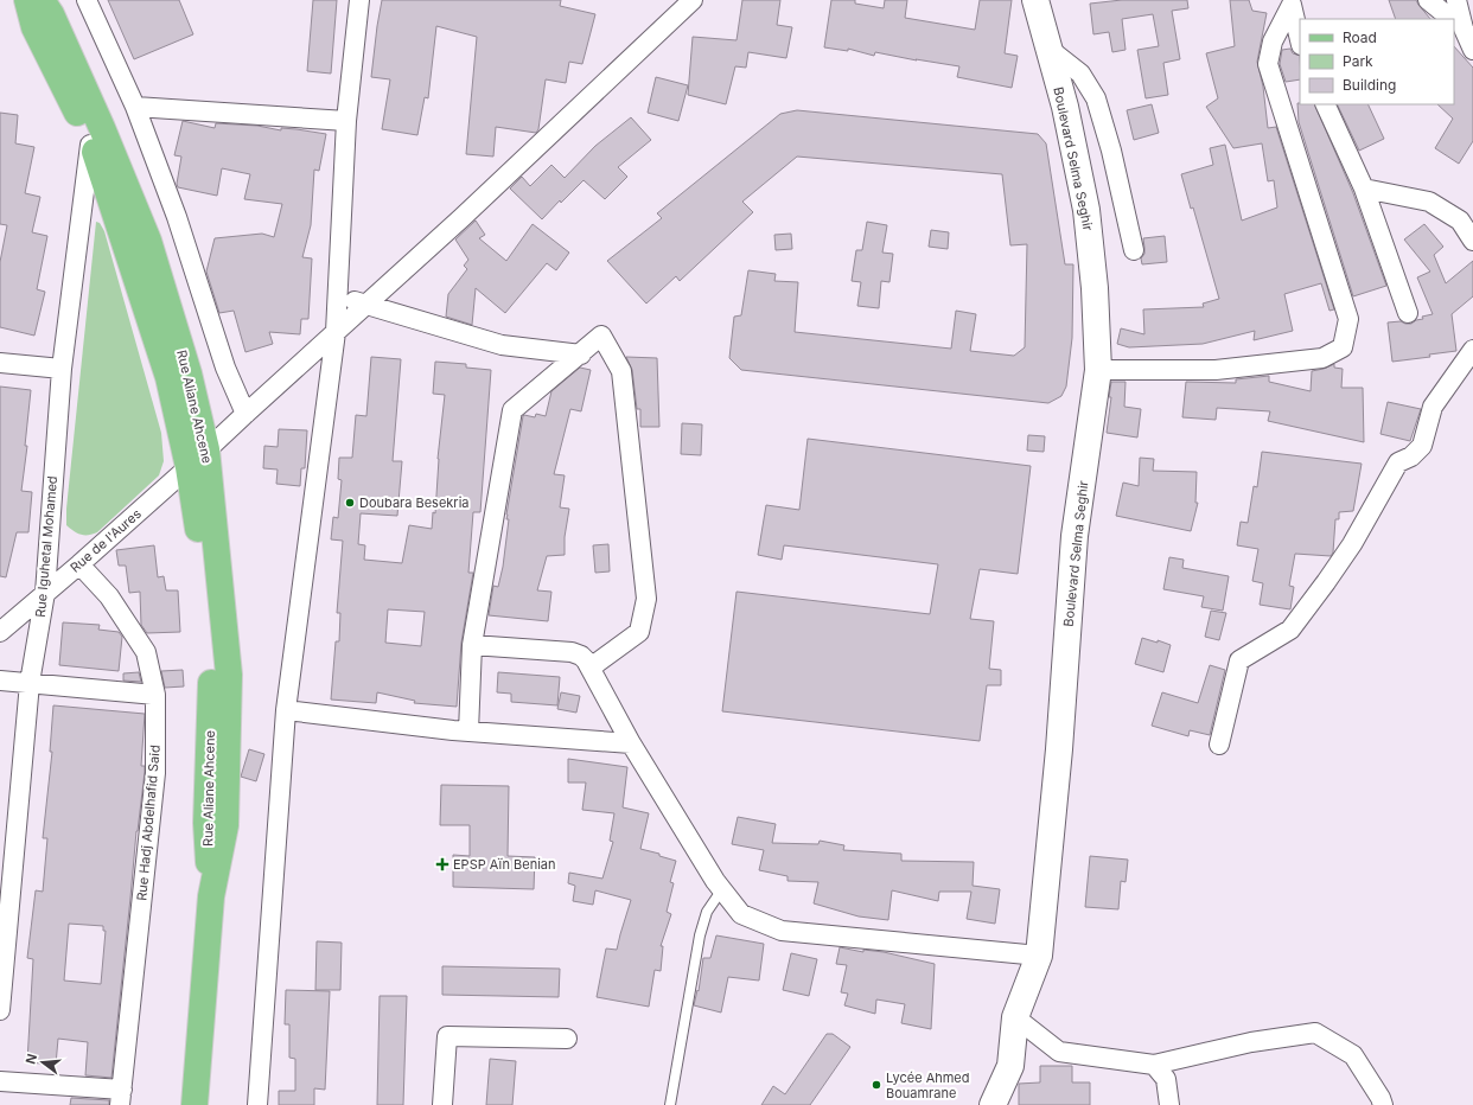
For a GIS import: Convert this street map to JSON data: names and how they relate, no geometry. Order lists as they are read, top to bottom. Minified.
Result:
{"streets":{"main road":["Boulevard Selma Seghir","Rue Aliane Ahcene"],"street":["Rue de l'Aures","Rue Iguhetal Mohamed","Rue Hadj Abdelhafid Said"]},"crossings":[["Rue Aliane Ahcene","Rue de l'Aures"],["Rue Aliane Ahcene","Rue Iguhetal Mohamed"],["Rue de l'Aures","Rue Iguhetal Mohamed"],["Rue de l'Aures","Rue Hadj Abdelhafid Said"]],"places":{"other":["Doubara Besekria","Lycée Ahmed Bouamrane"],"health":["EPSP Aïn Benian"]},"legend":["Road","Park","Building"],"north":"left"}
